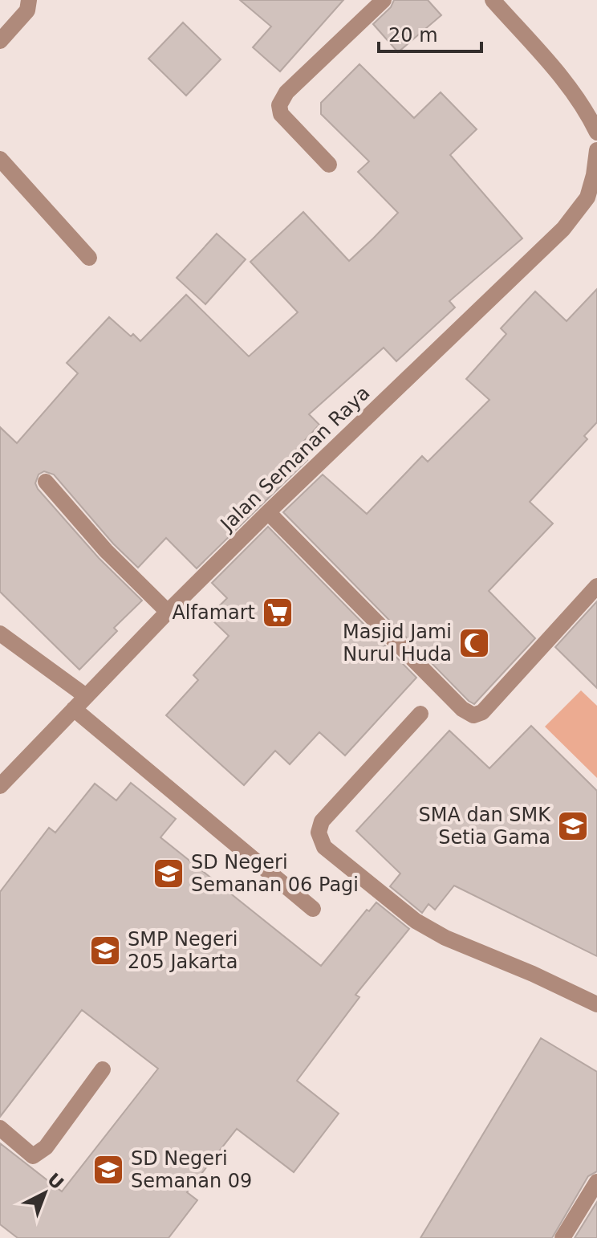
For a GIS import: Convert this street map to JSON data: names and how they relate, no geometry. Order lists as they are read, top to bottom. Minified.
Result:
{"streets":{"street":["Jalan Semanan Raya"]},"places":{"supermarket":["Alfamart"],"mosque":["Masjid Jami Nurul Huda"],"school or university":["SMA dan SMK Setia Gama","SD Negeri Semanan 06 Pagi","SMP Negeri 205 Jakarta","SD Negeri Semanan 09"]},"scale_bar":"20 m","north":"top right"}
